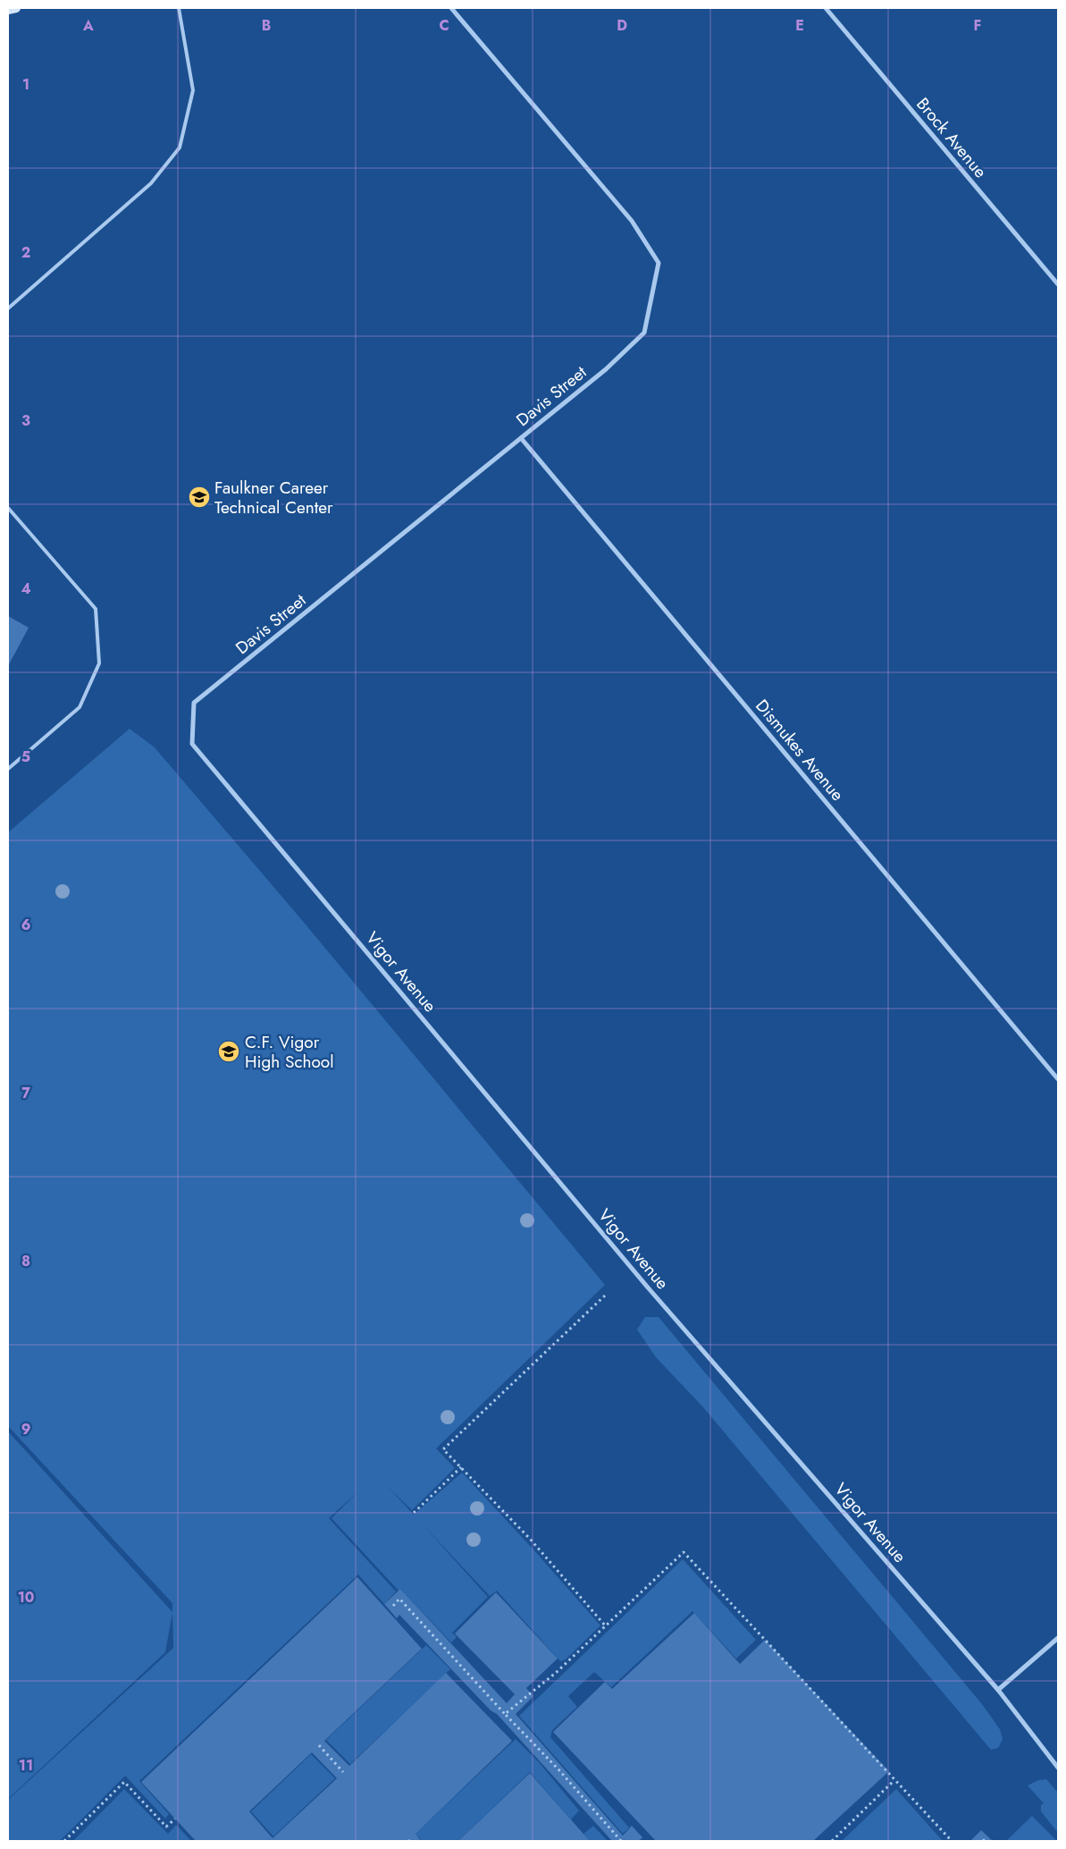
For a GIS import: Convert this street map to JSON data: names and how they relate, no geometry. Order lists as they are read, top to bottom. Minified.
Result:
{"streets":{"street":["Brock Avenue","Davis Street","Dismukes Avenue","Vigor Avenue"]},"crossings":[["Davis Street","Dismukes Avenue"],["Davis Street","Vigor Avenue"]],"places":{"school or university":["Faulkner Career Technical Center","C.F. Vigor High School"]},"grid":{"columns":["A","B","C","D","E","F"],"rows":["1","2","3","4","5","6","7","8","9","10","11"]}}
